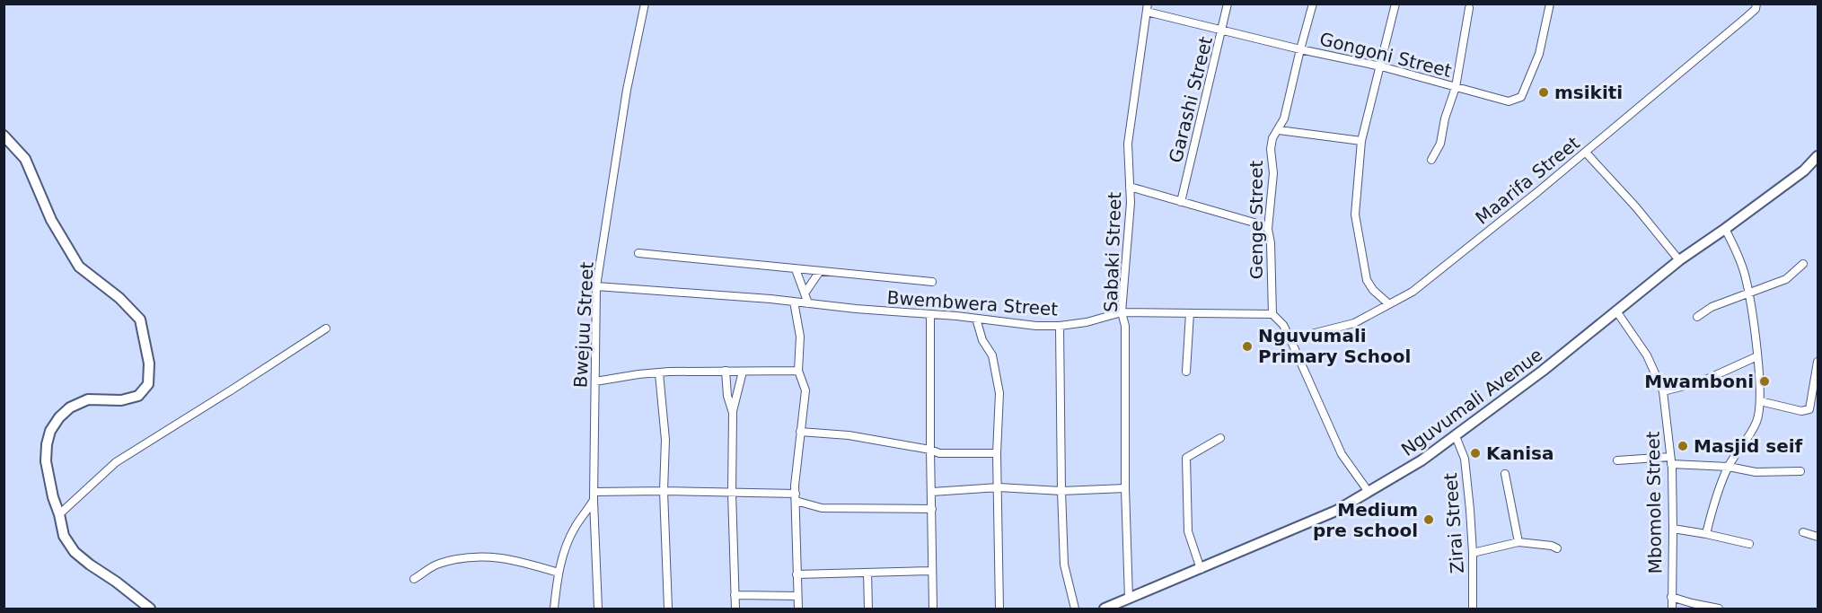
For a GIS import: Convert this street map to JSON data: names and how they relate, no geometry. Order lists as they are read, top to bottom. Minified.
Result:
{"streets":{"street":["Gongoni Street","Garashi Street","Maarifa Street","Genge Street","Sabaki Street","Bwembwera Street","Bwejuu Street","Nguvumali Avenue","Mbomole Street","Zirai Street"]},"crossings":[["Gongoni Street","Garashi Street"],["Gongoni Street","Genge Street"],["Gongoni Street","Sabaki Street"],["Genge Street","Bwembwera Street"],["Sabaki Street","Bwembwera Street"],["Sabaki Street","Nguvumali Avenue"],["Bwembwera Street","Bwejuu Street"],["Nguvumali Avenue","Mbomole Street"],["Nguvumali Avenue","Zirai Street"]],"places":["msikiti","Nguvumali Primary School","Mwamboni","Masjid seif","Kanisa","Medium pre school"]}
